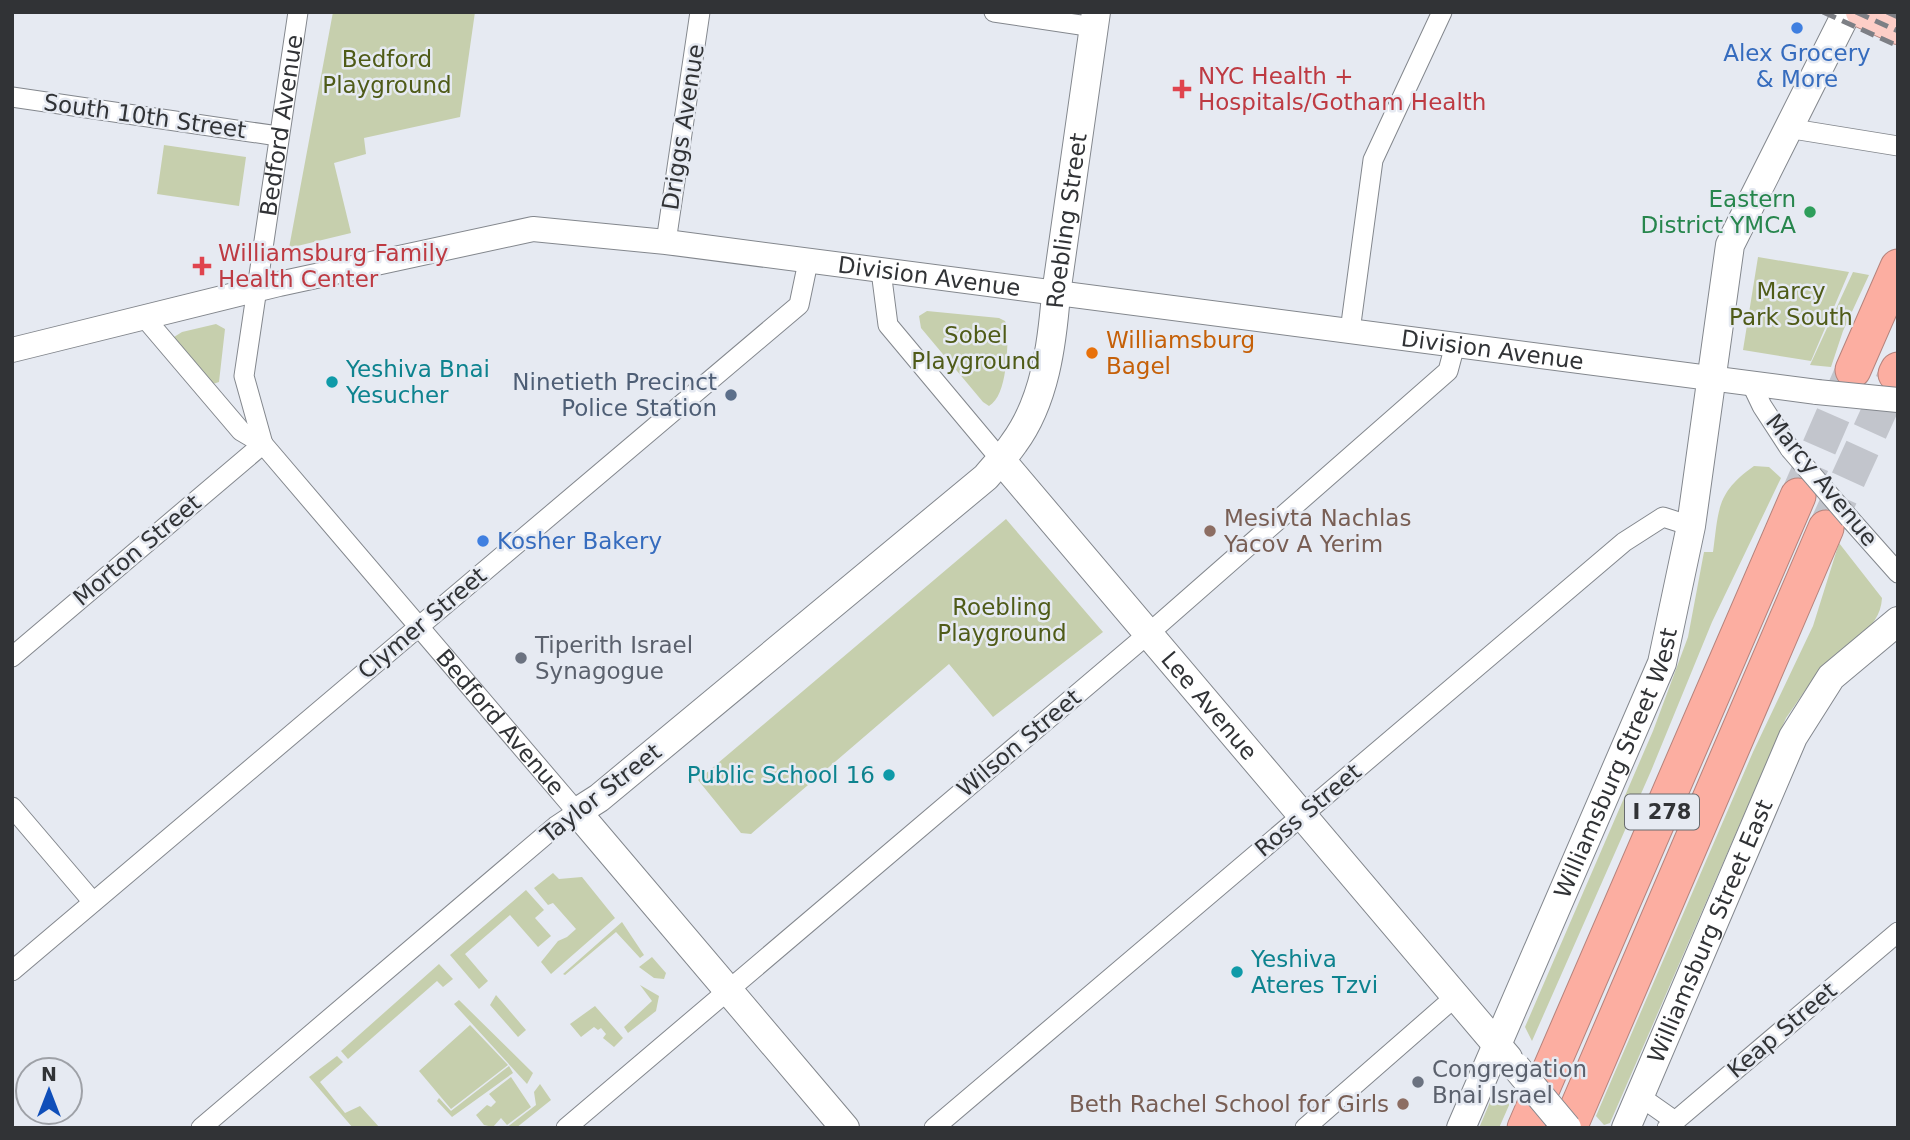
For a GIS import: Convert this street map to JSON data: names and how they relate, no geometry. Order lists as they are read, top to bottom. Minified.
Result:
{"streets":{"highway":["I 278"],"main road":["Bedford Avenue","Roebling Street","Lee Avenue","Williamsburg Street West","Taylor Street","Williamsburg Street East"],"street":["South 10th Street","Driggs Avenue","Division Avenue","Marcy Avenue","Morton Street","Clymer Street","Wilson Street","Ross Street","Keap Street"]},"crossings":[["South 10th Street","Bedford Avenue"],["Bedford Avenue","Division Avenue"],["Bedford Avenue","Morton Street"],["Bedford Avenue","Clymer Street"],["Bedford Avenue","Wilson Street"],["Bedford Avenue","Taylor Street"],["Driggs Avenue","Division Avenue"],["Roebling Street","Division Avenue"],["Roebling Street","Lee Avenue"],["Roebling Street","Taylor Street"],["Division Avenue","Marcy Avenue"],["Division Avenue","Clymer Street"],["Division Avenue","Lee Avenue"],["Division Avenue","Wilson Street"],["Division Avenue","Williamsburg Street West"],["Marcy Avenue","I 278"],["Lee Avenue","Wilson Street"],["Lee Avenue","Williamsburg Street West"],["Lee Avenue","Taylor Street"],["Lee Avenue","Ross Street"],["Lee Avenue","I 278"],["Williamsburg Street West","Ross Street"]],"parks":["Bedford Playground","Marcy Park South","Sobel Playground","Roebling Playground"],"places":{"other":["Alex Grocery & More","Eastern District YMCA","Williamsburg Bagel","Yeshiva Bnai Yesucher","Ninetieth Precinct Police Station","Mesivta Nachlas Yacov A Yerim","Kosher Bakery","Tiperith Israel Synagogue","Public School 16","Yeshiva Ateres Tzvi","Congregation Bnai Israel","Beth Rachel School for Girls"],"health":["NYC Health + Hospitals/Gotham Health","Williamsburg Family Health Center"]},"north":"top"}
